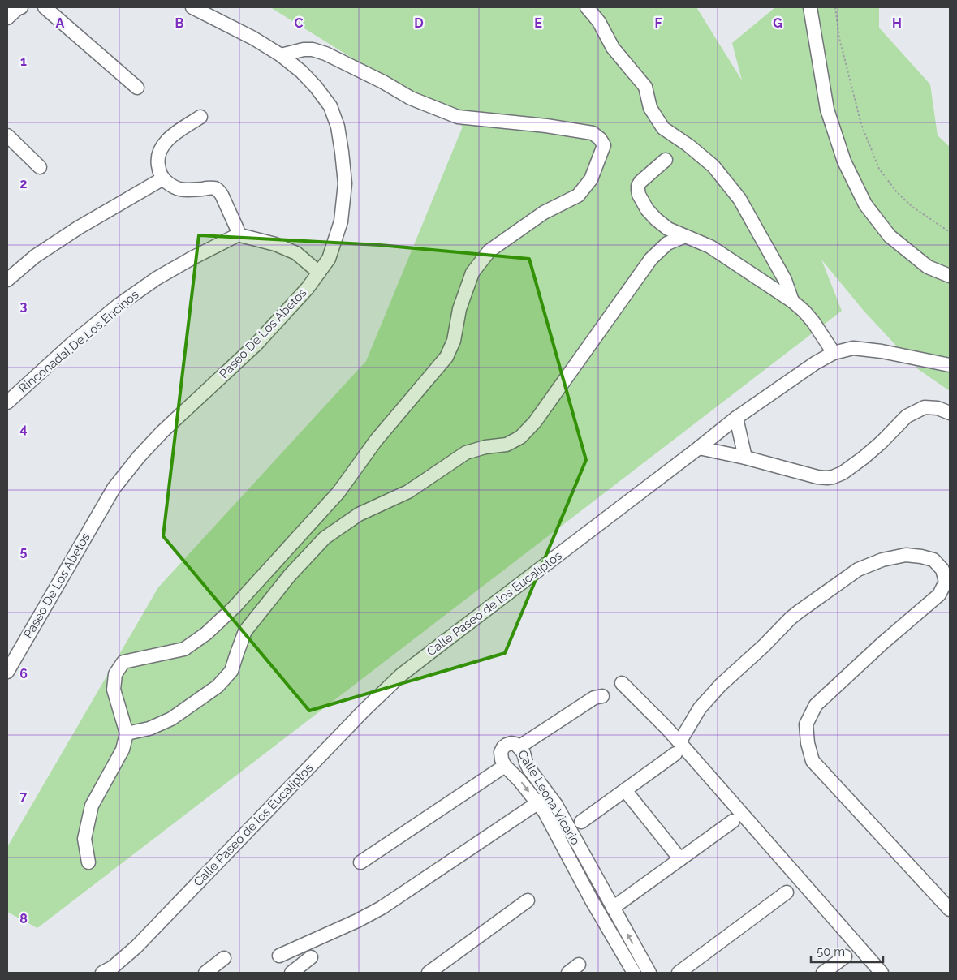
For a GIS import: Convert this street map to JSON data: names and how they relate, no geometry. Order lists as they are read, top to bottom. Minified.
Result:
{"streets":{"street":["Paseo De Los Abetos","RinconadaI De Los Encinos","Calle Paseo de los Eucaliptos","Calle Leona Vicario"]},"scale_bar":"50 m","grid":{"columns":["A","B","C","D","E","F","G","H"],"rows":["1","2","3","4","5","6","7","8"]}}
